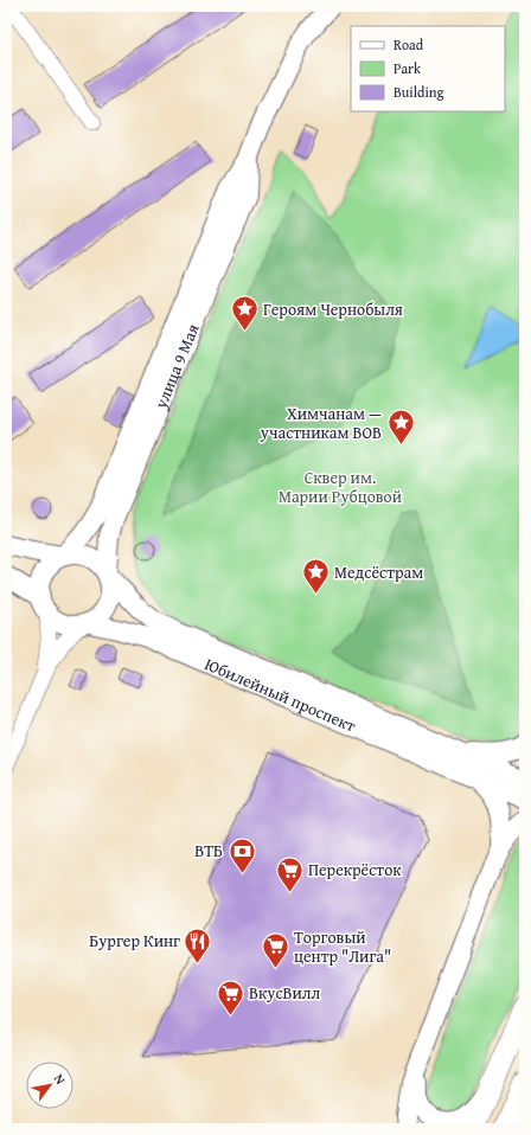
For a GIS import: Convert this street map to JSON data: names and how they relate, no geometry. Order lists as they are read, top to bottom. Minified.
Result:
{"streets":{"main road":["улица 9 Мая","Юбилейный проспект"]},"crossings":[["улица 9 Мая","Юбилейный проспект"]],"parks":["Сквер им. Марии Рубцовой"],"places":{"place":["Героям Чернобыля","Химчанам — участникам ВОВ","Медсёстрам"],"bank":["ВТБ"],"supermarket":["Перекрёсток","Торговый центр \"Лига\"","ВкусВилл"],"restaurant":["Бургер Кинг"]},"legend":["Road","Park","Building"],"north":"top right"}
